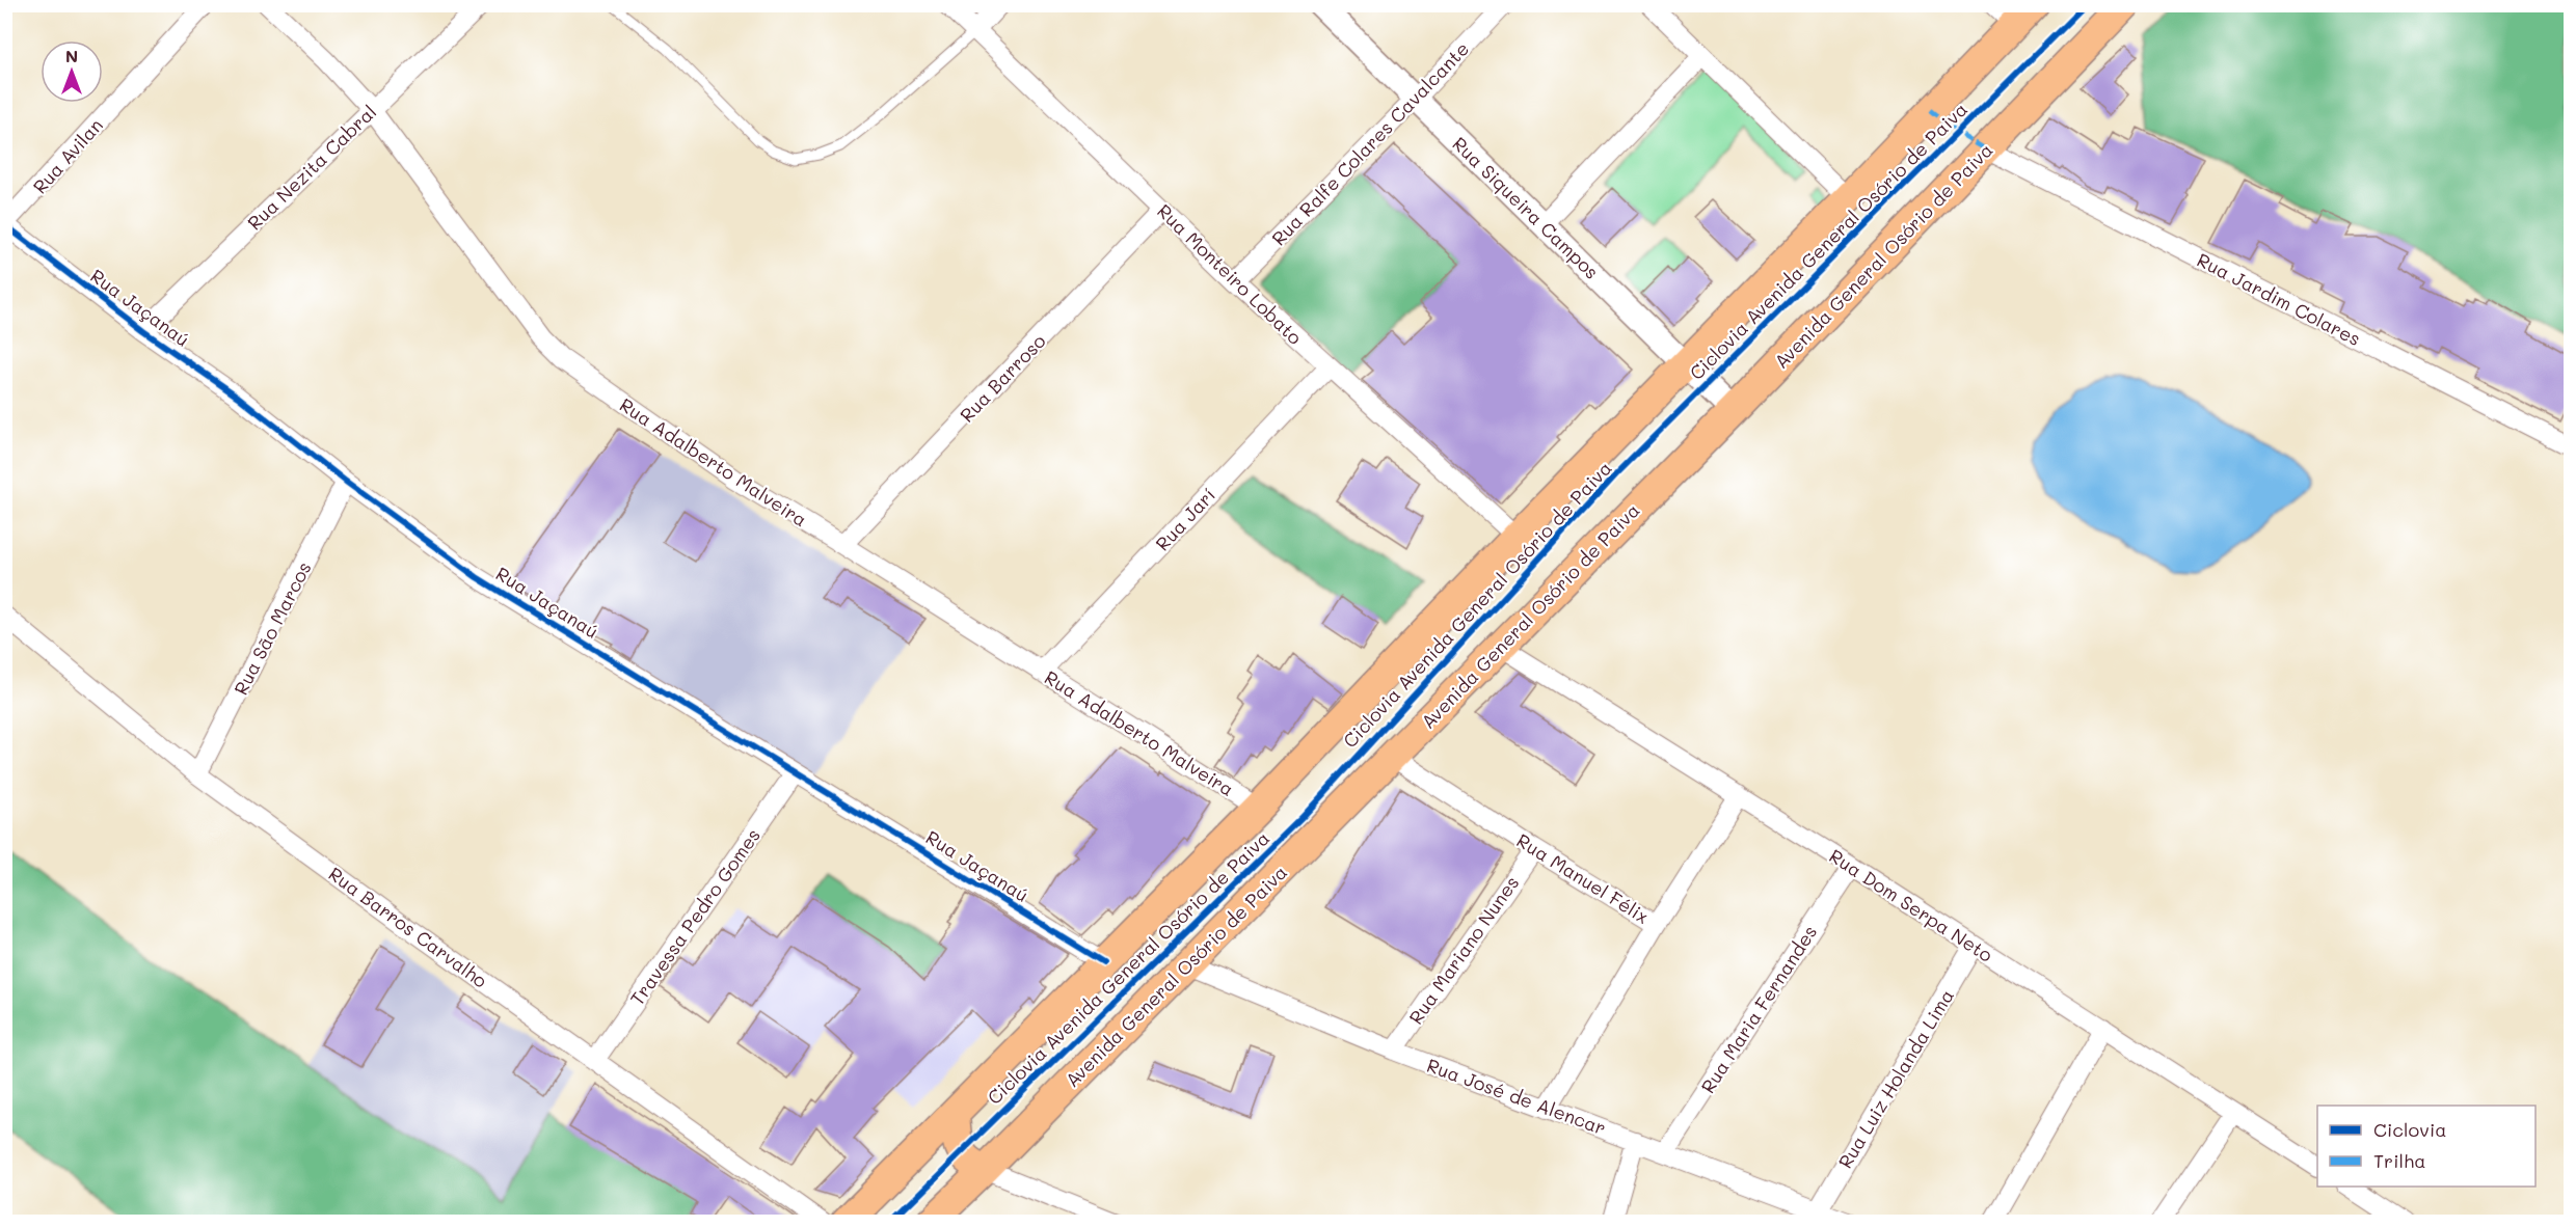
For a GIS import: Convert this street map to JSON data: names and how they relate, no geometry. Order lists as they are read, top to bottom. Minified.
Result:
{"streets":{"main road":["Avenida General Osório de Paiva"],"street":["Rua Ralfe Colares Cavalcante","Rua Avilan","Rua Nezita Cabral","Rua Siqueira Campos","Rua Monteiro Lobato","Rua Jardim Colares","Rua Jaçanaú","Rua Barroso","Rua Adalberto Malveira","Rua Jarí","Rua São Marcos","Rua Manuel Félix","Rua Dom Serpa Neto","Travessa Pedro Gomes","Rua Barros Carvalho","Rua Mariano Nunes","Rua Maria Fernandes","Rua Luiz Holanda Lima","Rua José de Alencar"],"cycle path":["Ciclovia Avenida General Osório de Paiva"]},"crossings":[["Rua Ralfe Colares Cavalcante","Rua Siqueira Campos"],["Rua Ralfe Colares Cavalcante","Rua Monteiro Lobato"],["Rua Avilan","Rua Jaçanaú"],["Rua Nezita Cabral","Rua Jaçanaú"],["Rua Nezita Cabral","Rua Adalberto Malveira"],["Rua Siqueira Campos","Avenida General Osório de Paiva"],["Avenida General Osório de Paiva","Rua Jardim Colares"],["Avenida General Osório de Paiva","Rua Manuel Félix"],["Avenida General Osório de Paiva","Rua Dom Serpa Neto"],["Avenida General Osório de Paiva","Rua José de Alencar"],["Rua Monteiro Lobato","Rua Barroso"],["Rua Monteiro Lobato","Rua Jarí"],["Rua Jaçanaú","Rua São Marcos"],["Rua Jaçanaú","Travessa Pedro Gomes"],["Rua Barroso","Rua Adalberto Malveira"],["Rua Adalberto Malveira","Rua Jarí"],["Rua São Marcos","Rua Barros Carvalho"],["Rua Manuel Félix","Rua Mariano Nunes"],["Rua Manuel Félix","Rua José de Alencar"],["Rua Dom Serpa Neto","Rua Maria Fernandes"],["Rua Dom Serpa Neto","Rua Luiz Holanda Lima"],["Travessa Pedro Gomes","Rua Barros Carvalho"],["Rua Mariano Nunes","Rua José de Alencar"],["Rua Maria Fernandes","Rua José de Alencar"],["Rua Luiz Holanda Lima","Rua José de Alencar"]],"legend":["Ciclovia","Trilha"],"north":"top"}
